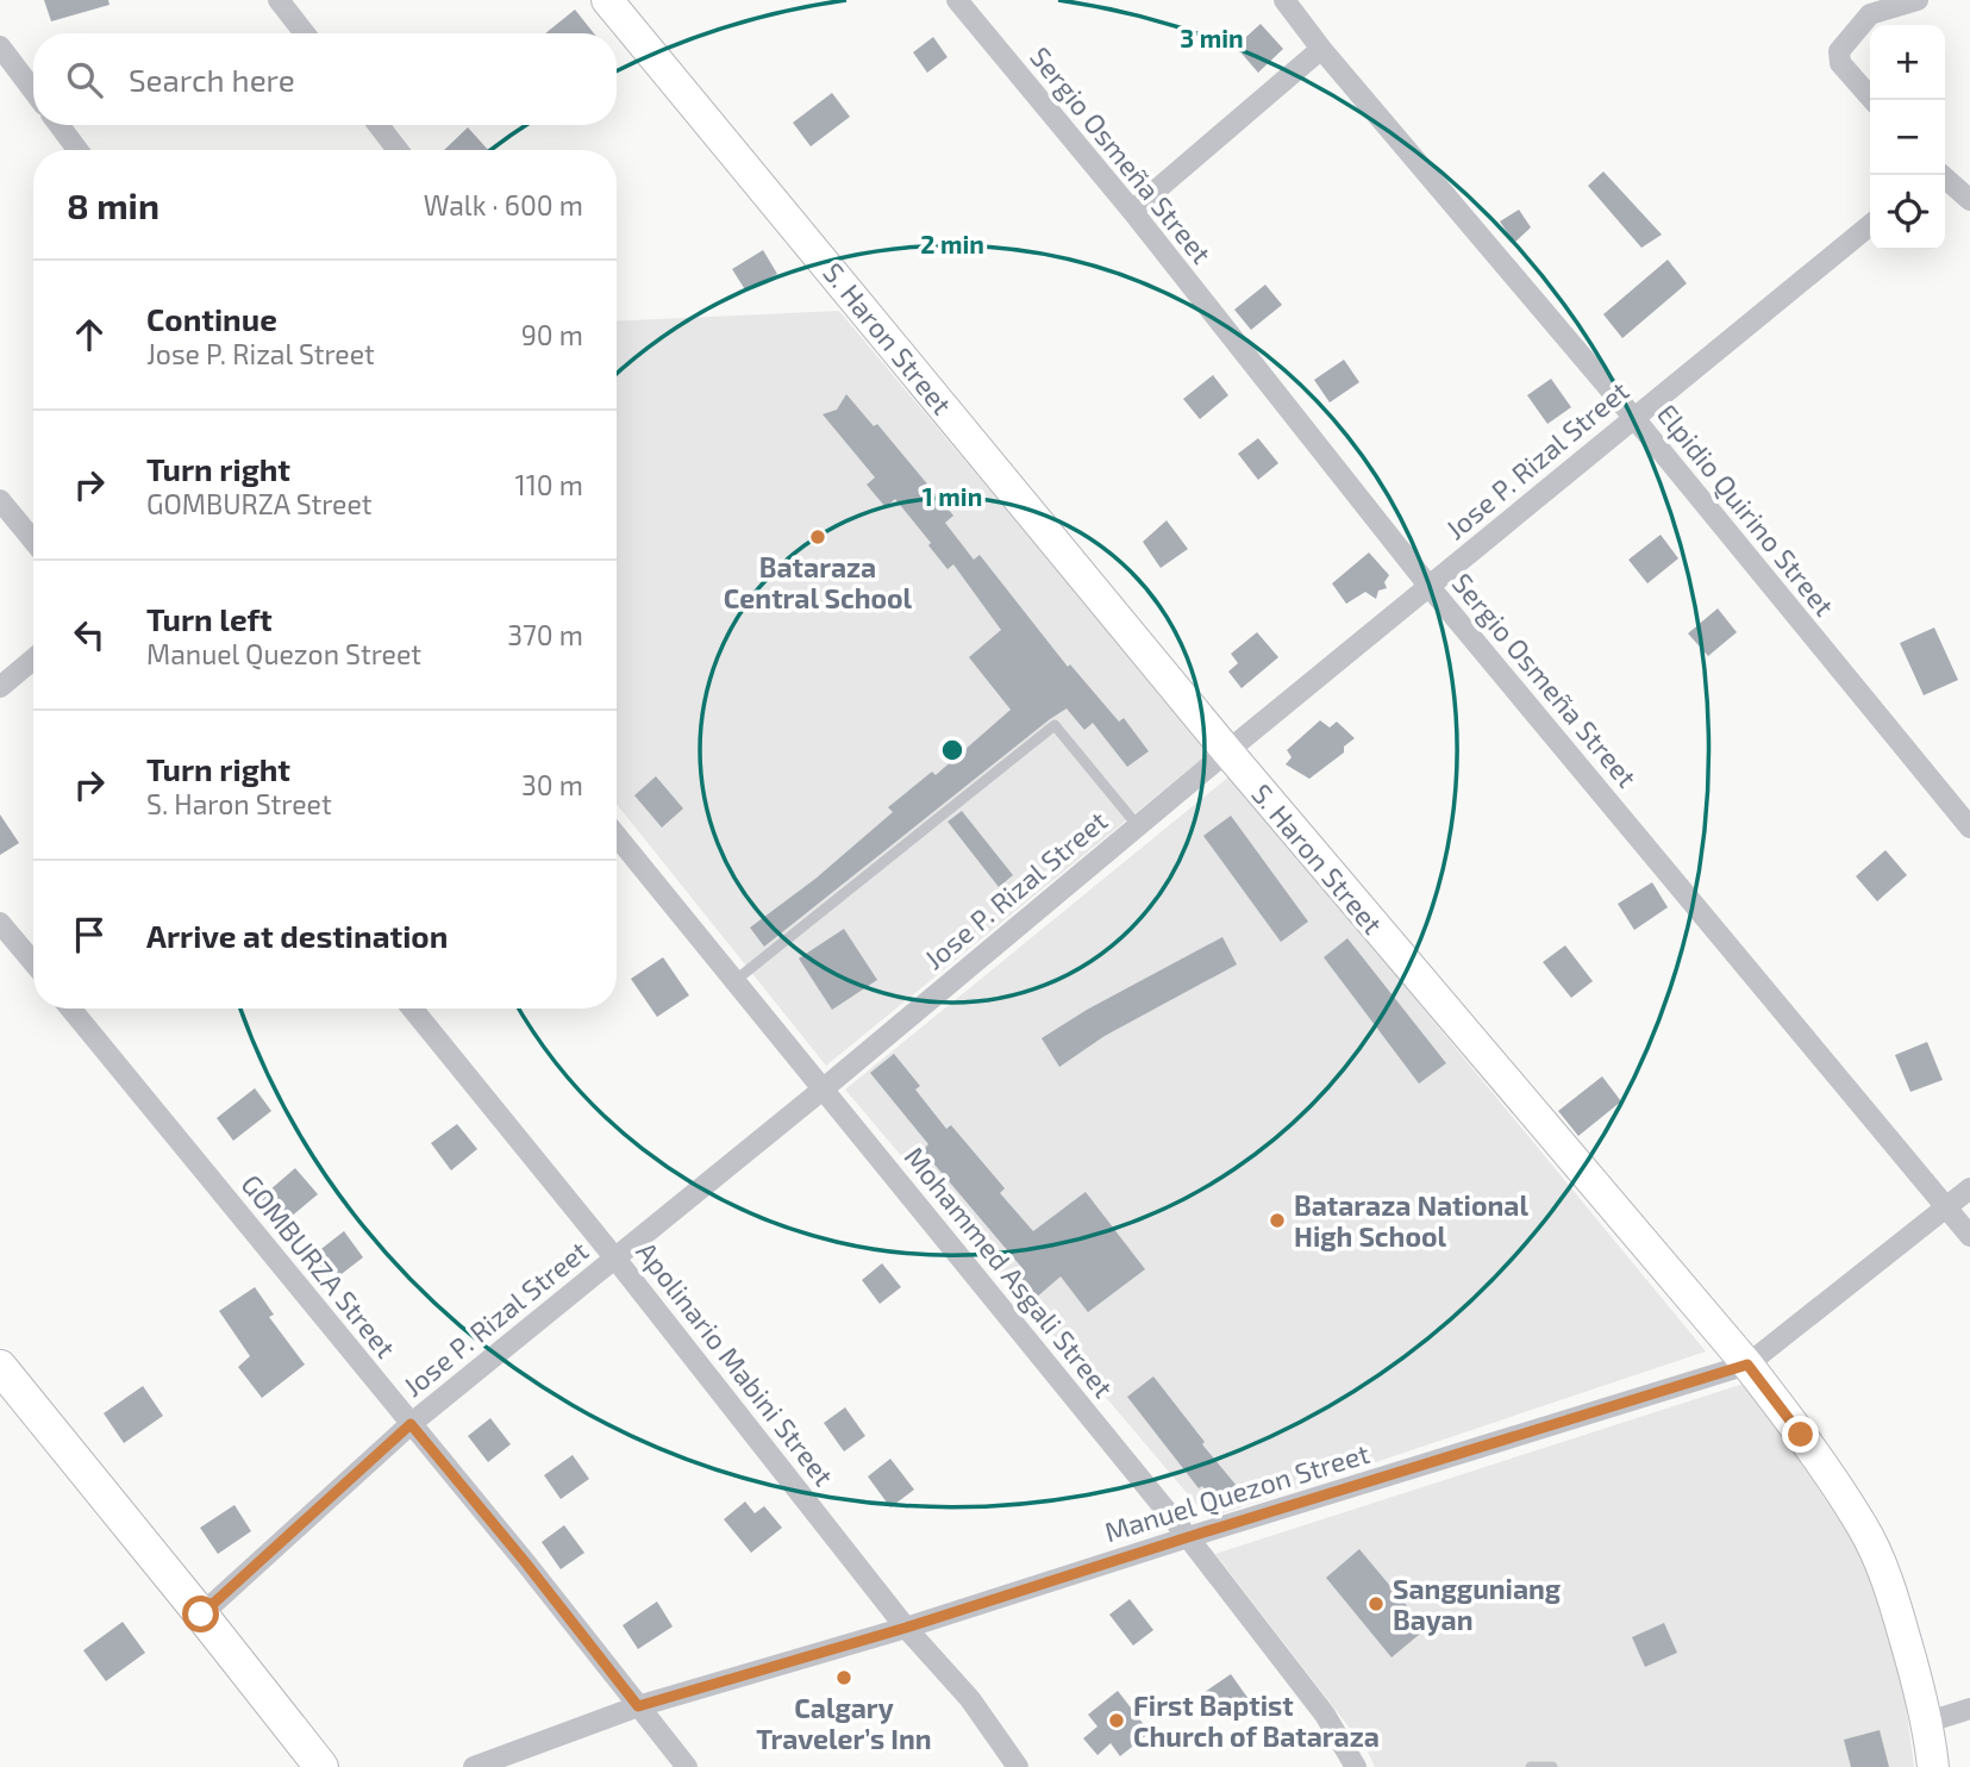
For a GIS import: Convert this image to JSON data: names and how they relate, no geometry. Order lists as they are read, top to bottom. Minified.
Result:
{"streets":{"street":["Sergio Osmeña Street","S. Haron Street","Jose P. Rizal Street","Elpidio Quirino Street","GOMBURZA Street","Mohammed Asgali Street","Apolinario Mabini Street","Manuel Quezon Street"]},"crossings":[["Sergio Osmeña Street","Jose P. Rizal Street"],["Sergio Osmeña Street","Manuel Quezon Street"],["S. Haron Street","Jose P. Rizal Street"],["S. Haron Street","Manuel Quezon Street"],["Jose P. Rizal Street","Elpidio Quirino Street"],["Jose P. Rizal Street","GOMBURZA Street"],["Jose P. Rizal Street","Mohammed Asgali Street"],["Jose P. Rizal Street","Apolinario Mabini Street"],["GOMBURZA Street","Manuel Quezon Street"],["Mohammed Asgali Street","Manuel Quezon Street"],["Apolinario Mabini Street","Manuel Quezon Street"]],"places":["Bataraza Central School","Bataraza National High School","Sangguniang Bayan","Calgary Traveler’s Inn","First Baptist Church of Bataraza"],"page":{"map_buttons":["+","−"],"search":"Search here","heading":["8 min","Walk · 600 m"],"list":[["Continue","Jose P. Rizal Street","90 m"],["Turn right","GOMBURZA Street","110 m"],["Turn left","Manuel Quezon Street","370 m"],["Turn right","S. Haron Street","30 m"],"Arrive at destination"]},"rings":["3 min","2 min","1 min"]}
